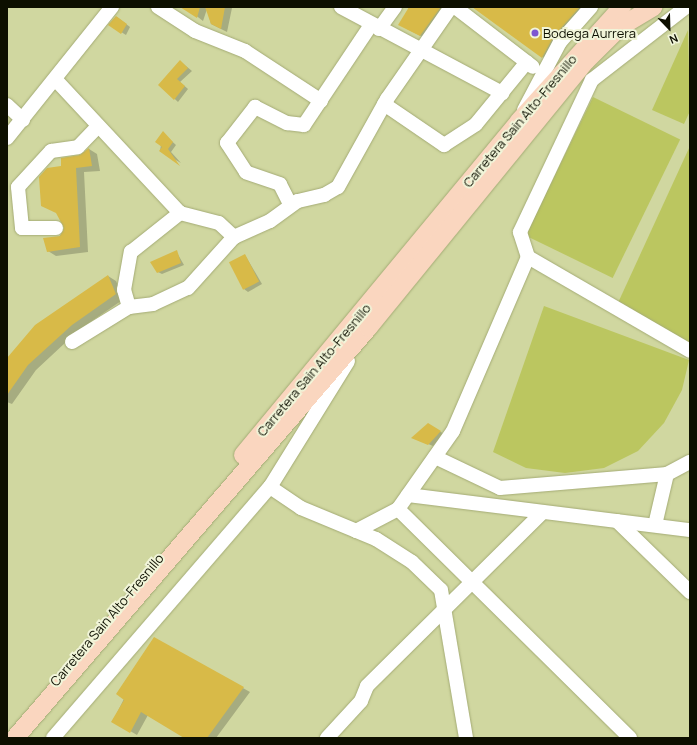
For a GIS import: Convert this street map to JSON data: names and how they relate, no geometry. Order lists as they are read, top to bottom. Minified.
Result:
{"streets":{"main road":["Carretera Sain Alto-Fresnillo"]},"places":["Bodega Aurrera"],"north":"bottom right"}
